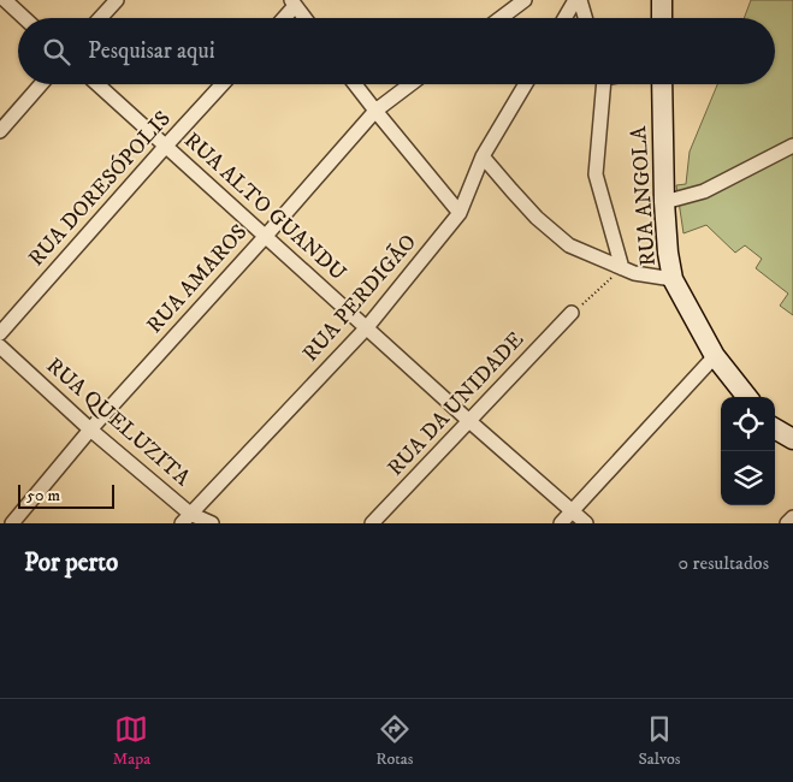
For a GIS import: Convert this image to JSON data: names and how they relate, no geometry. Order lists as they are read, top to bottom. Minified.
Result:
{"streets":{"street":["RUA DORESÓPOLIS","RUA ANGOLA","RUA ALTO GUANDU","RUA AMAROS","RUA PERDIGÃO","RUA DA UNIDADE","RUA QUELUZITA"]},"crossings":[["RUA DORESÓPOLIS","RUA ALTO GUANDU"],["RUA ALTO GUANDU","RUA AMAROS"],["RUA ALTO GUANDU","RUA PERDIGÃO"],["RUA ALTO GUANDU","RUA DA UNIDADE"],["RUA AMAROS","RUA QUELUZITA"],["RUA PERDIGÃO","RUA QUELUZITA"]],"scale_bar":"50 m","page":{"search":"Pesquisar aqui","scale":"50 m","heading":["Por perto","0 resultados"],"nav":["Mapa","Rotas","Salvos"]}}
